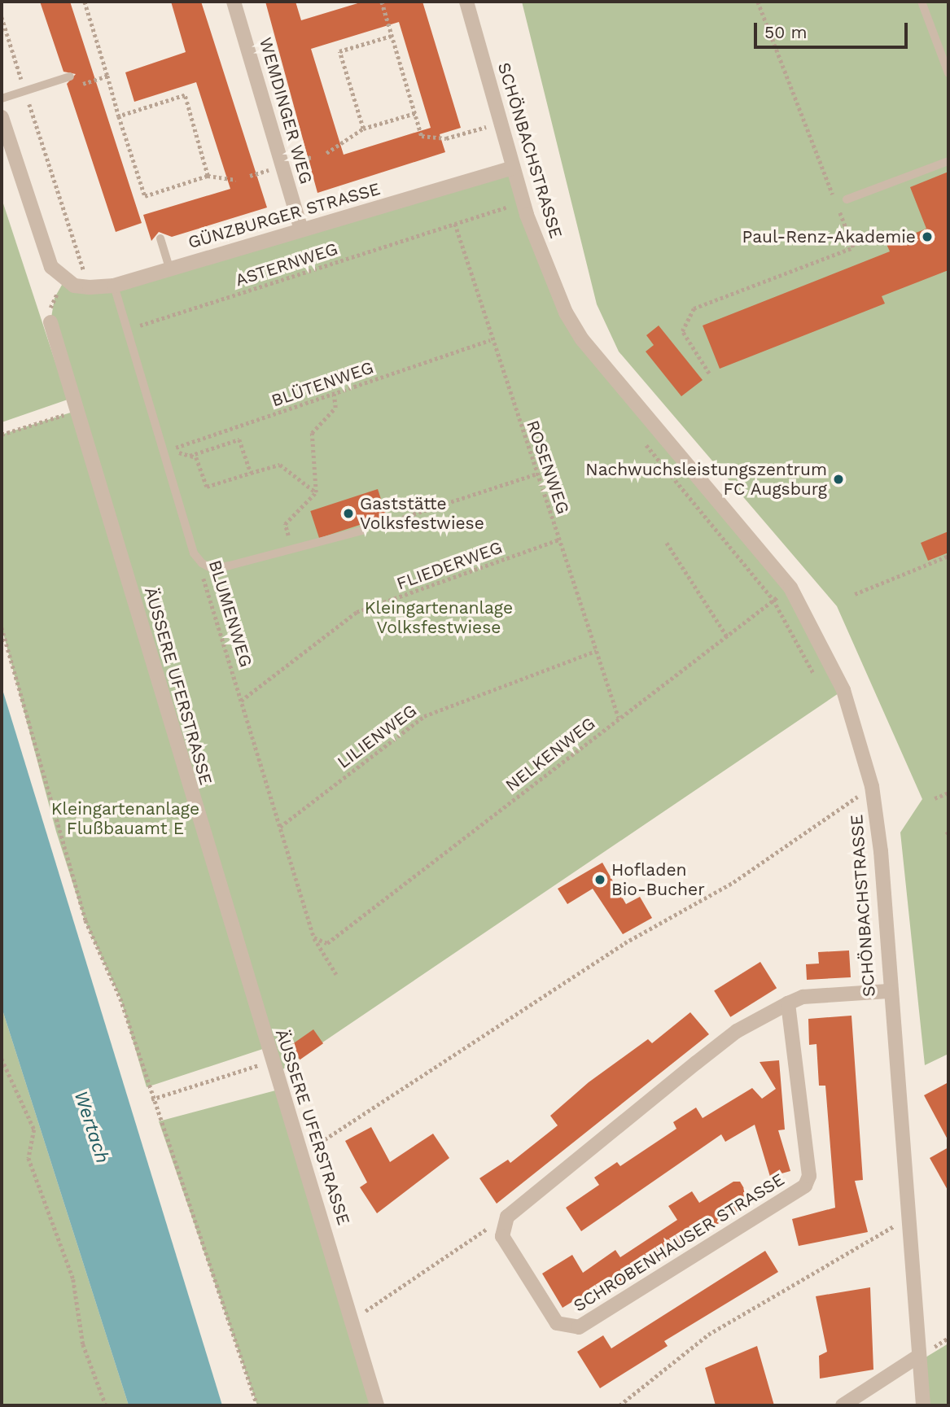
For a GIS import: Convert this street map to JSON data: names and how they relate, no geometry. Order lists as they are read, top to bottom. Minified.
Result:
{"streets":{"street":["WEMDINGER WEG","SCHÖNBACHSTRASSE","GÜNZBURGER STRASSE","ÄUSSERE UFERSTRASSE","SCHROBENHAUSER STRASSE"],"lane":["BLUMENWEG"],"path":["ASTERNWEG","BLÜTENWEG","ROSENWEG","FLIEDERWEG","LILIENWEG","NELKENWEG"]},"crossings":[["WEMDINGER WEG","GÜNZBURGER STRASSE"],["SCHÖNBACHSTRASSE","GÜNZBURGER STRASSE"],["SCHÖNBACHSTRASSE","NELKENWEG"],["GÜNZBURGER STRASSE","BLUMENWEG"],["ASTERNWEG","ROSENWEG"],["ASTERNWEG","BLUMENWEG"],["BLÜTENWEG","ROSENWEG"],["BLÜTENWEG","BLUMENWEG"],["ROSENWEG","FLIEDERWEG"],["ROSENWEG","LILIENWEG"],["ROSENWEG","NELKENWEG"],["FLIEDERWEG","BLUMENWEG"],["BLUMENWEG","LILIENWEG"],["BLUMENWEG","NELKENWEG"]],"water":["Wertach"],"parks":["Kleingartenanlage Volksfestwiese","Kleingartenanlage Flußbauamt E"],"places":["Paul-Renz-Akademie","Nachwuchsleistungszentrum FC Augsburg","Gaststätte Volksfestwiese","Hofladen Bio-Bucher"],"scale_bar":"50 m"}
